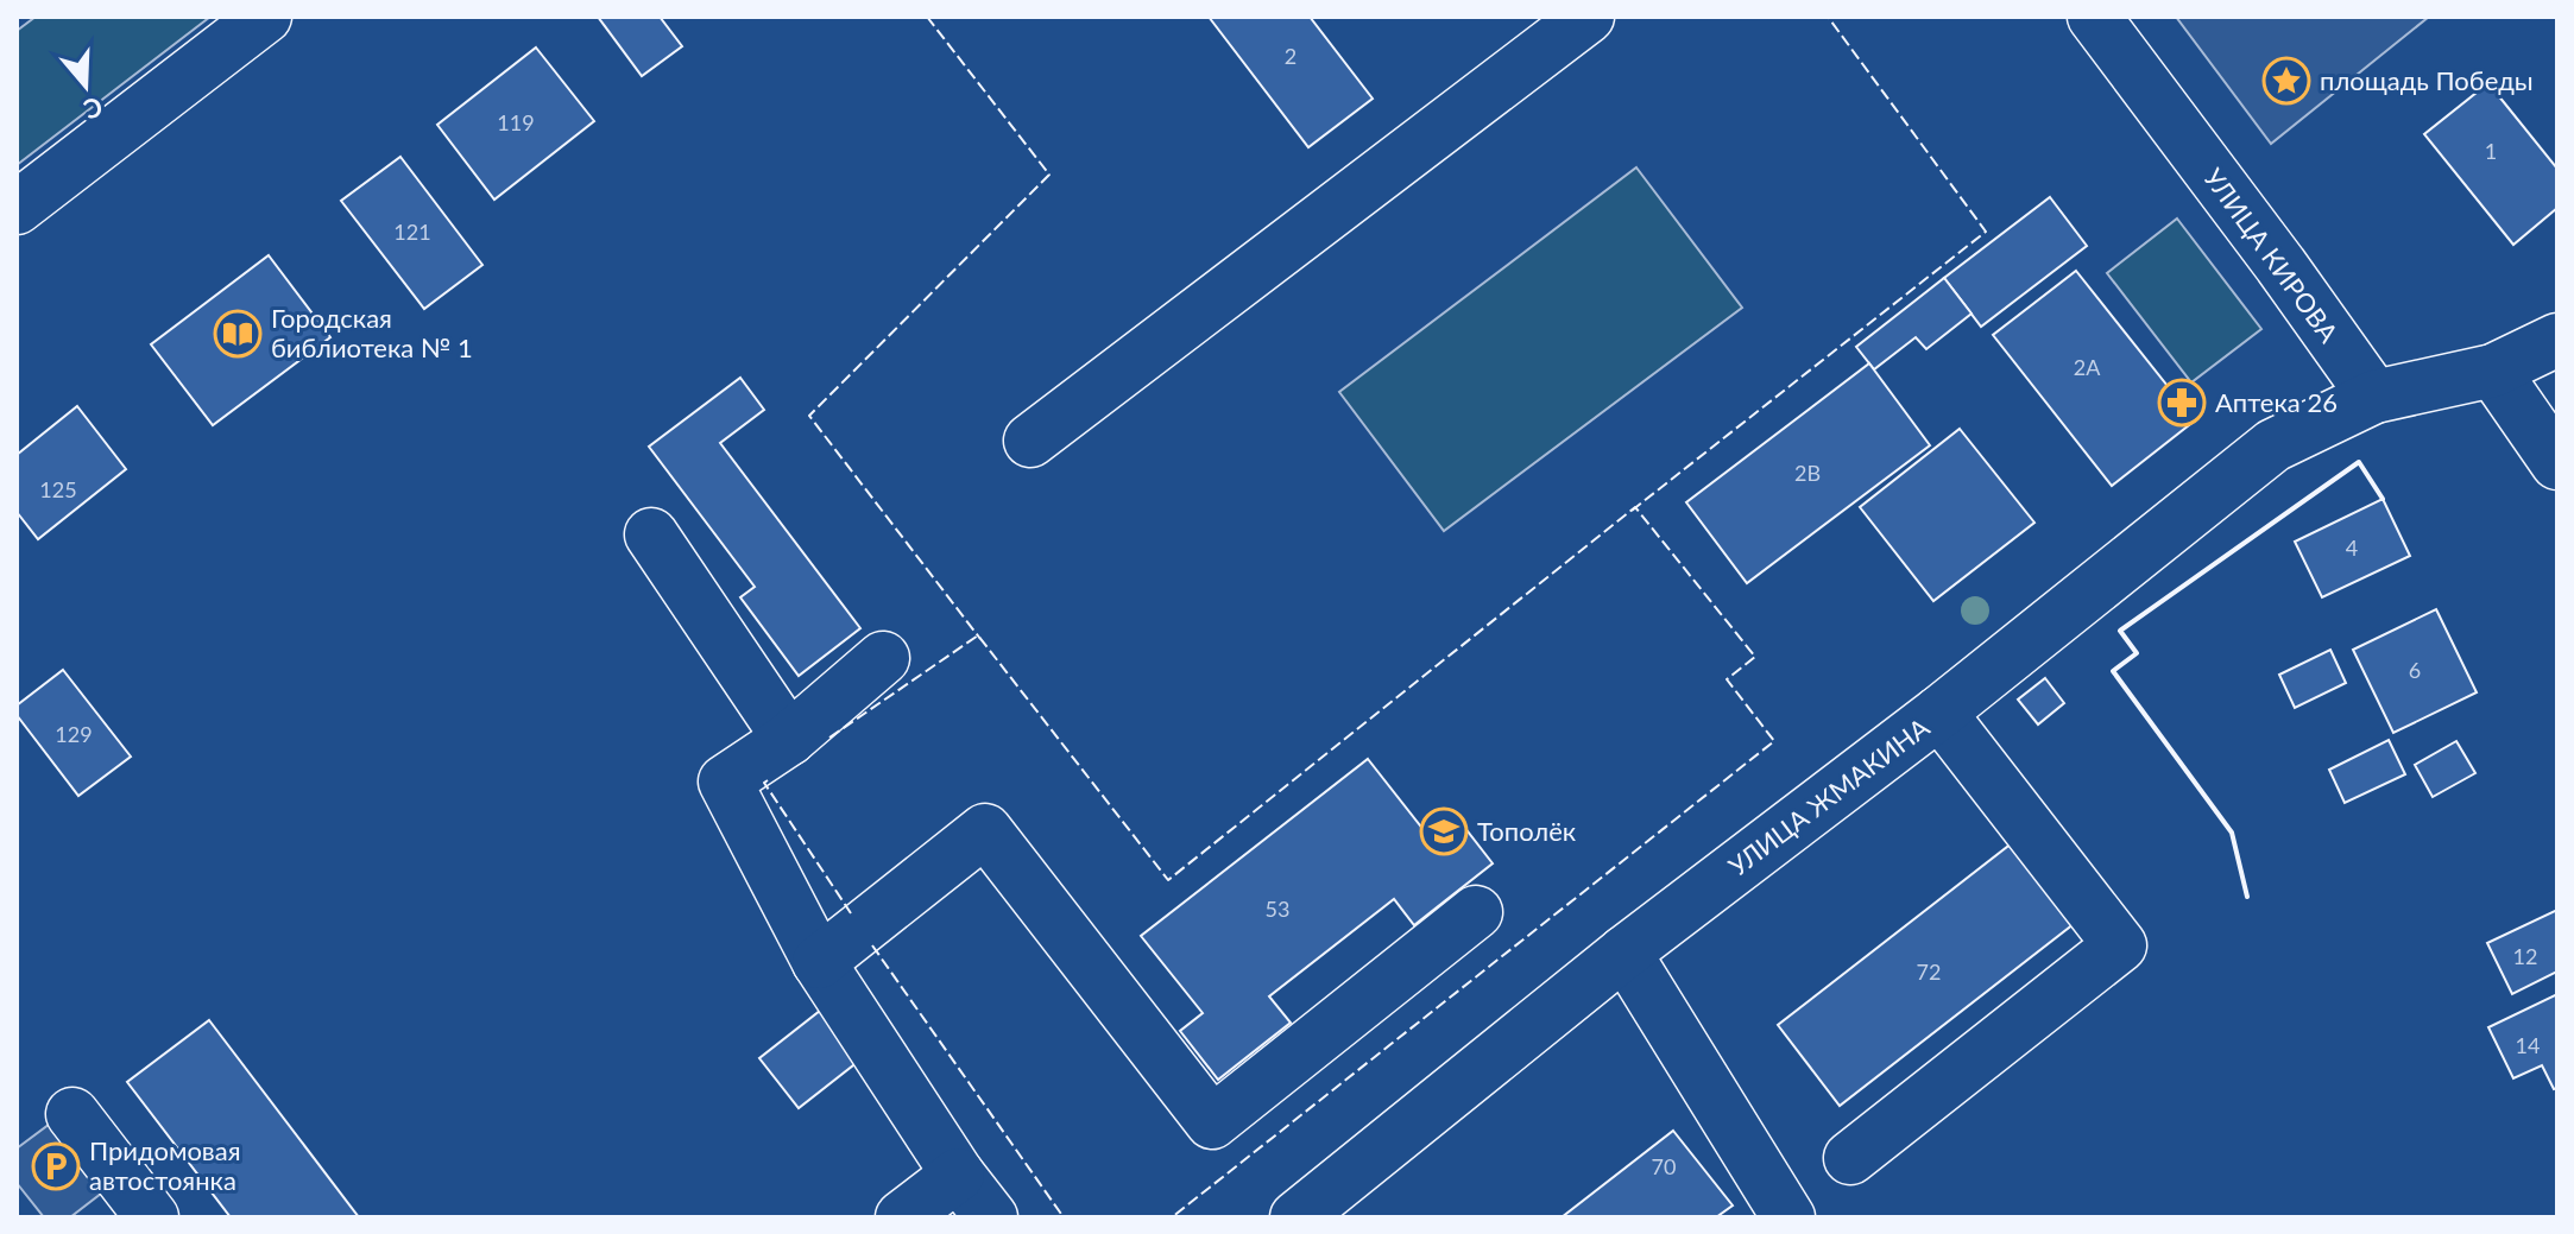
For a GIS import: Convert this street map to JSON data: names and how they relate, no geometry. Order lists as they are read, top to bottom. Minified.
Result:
{"streets":{"street":["УЛИЦА КИРОВА","УЛИЦА ЖМАКИНА"]},"crossings":[["УЛИЦА КИРОВА","УЛИЦА ЖМАКИНА"]],"places":{"place":["площадь Победы"],"library":["Городская библиотека № 1"],"pharmacy":["Аптека 26"],"school or university":["Тополёк"],"parking":["Придомовая автостоянка"]},"house_numbers":["2","119","1","121","2А","2В","125","4","6","129","53","12","72","14","70"],"north":"bottom"}
